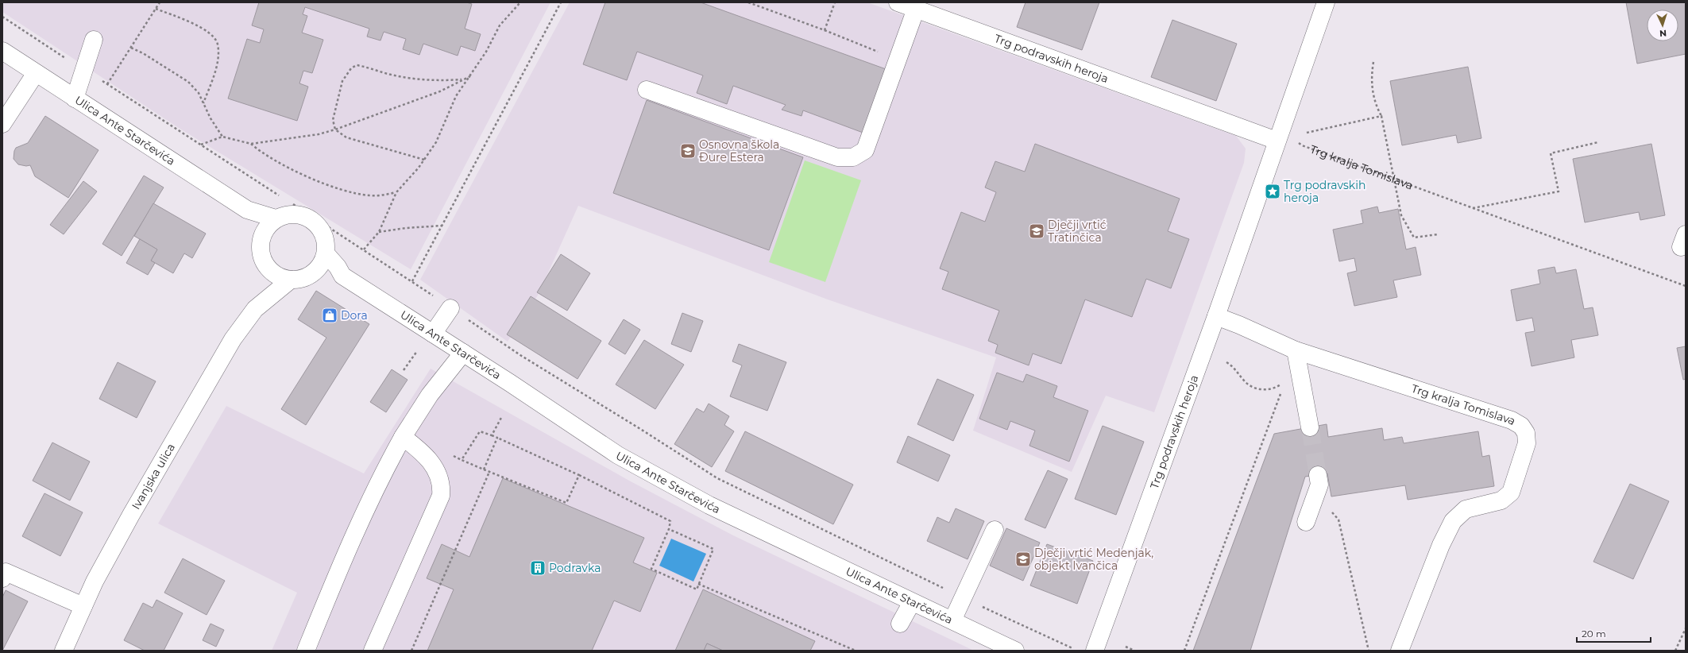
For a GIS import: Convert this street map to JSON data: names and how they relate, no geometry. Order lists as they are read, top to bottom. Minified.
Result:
{"streets":{"main road":["Trg podravskih heroja","Ulica Ante Starčevića","Trg kralja Tomislava","Ivanjska ulica"]},"crossings":[["Trg podravskih heroja","Trg kralja Tomislava"]],"places":{"school or university":["Osnovna škola Đure Estera","Dječji vrtić Tratinčica","Dječji vrtić Medenjak, objekt Ivančica"],"place":["Trg podravskih heroja"],"shop":["Dora"],"building":["Podravka"]},"scale_bar":"20 m","north":"bottom"}
